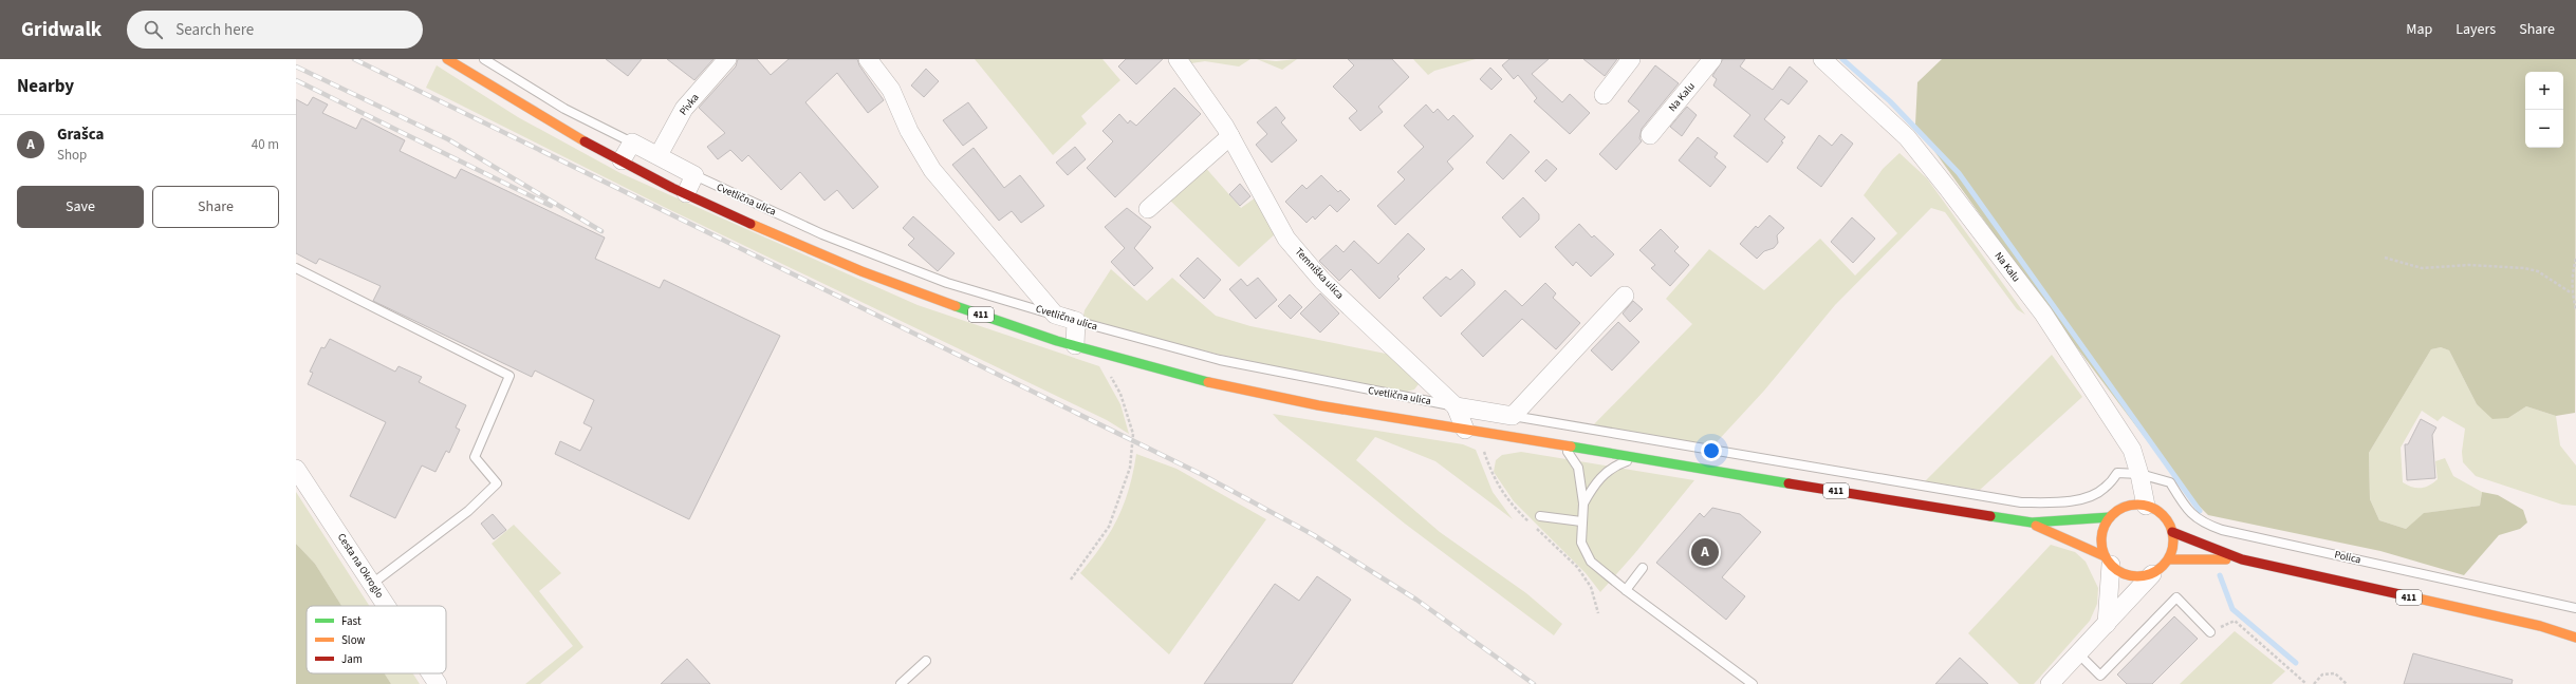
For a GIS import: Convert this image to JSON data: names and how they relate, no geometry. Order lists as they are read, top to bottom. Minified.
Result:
{"streets":{"main road":["411"],"street":["Na Kalu","Pivka","Cvetlična ulica","Temniška ulica","Cesta na Okroglo"],"lane":["Polica"]},"crossings":[["Na Kalu","411"],["Na Kalu","Polica"],["Cvetlična ulica","Temniška ulica"]],"legend":["Fast","Slow","Jam"],"page":{"header":"Gridwalk","search":"Search here","nav":["Map","Layers","Share"],"heading":"Nearby","map_buttons":["+","−"],"list":[{"mark":"A","name":"Grašca","note":"Shop","value":"40 m"}],"buttons":["Save","Share"],"pins":"A"}}
